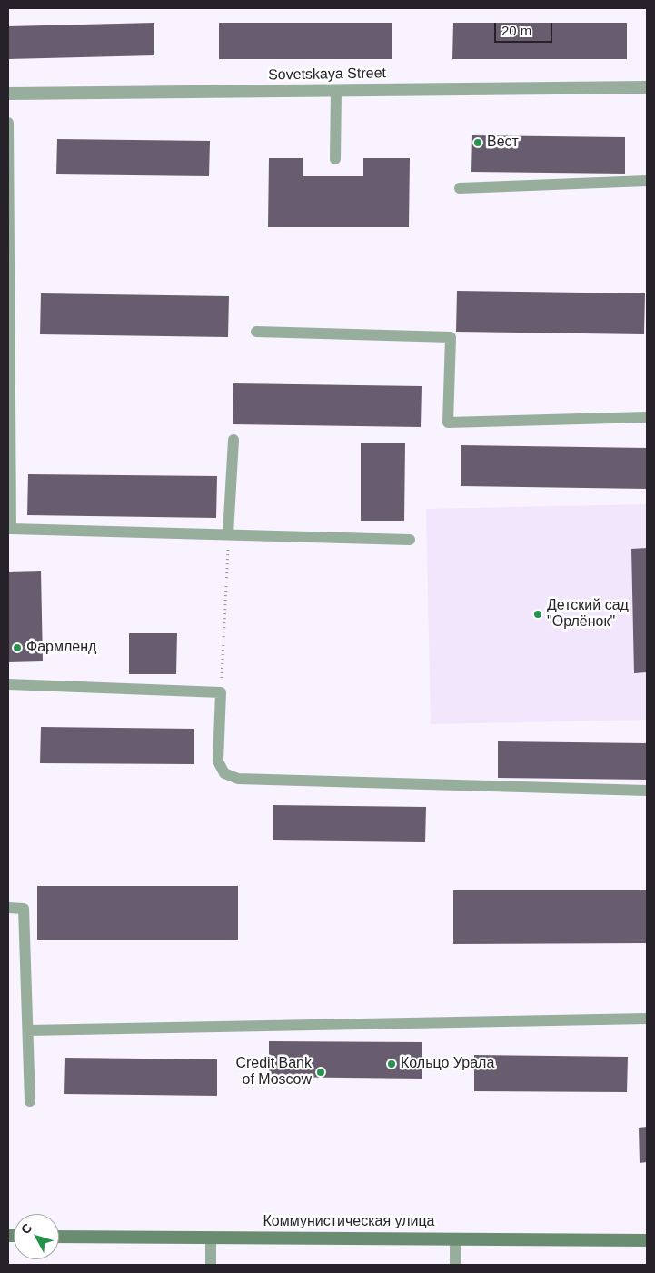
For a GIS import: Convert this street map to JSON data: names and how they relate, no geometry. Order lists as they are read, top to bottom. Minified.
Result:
{"streets":{"main road":["Коммунистическая улица"],"street":["Sovetskaya Street"]},"places":["Вест","Детский сад \"Орлёнок\"","Фармленд","Кольцо Урала","Credit Bank of Moscow"],"scale_bar":"20 m","north":"top left"}
